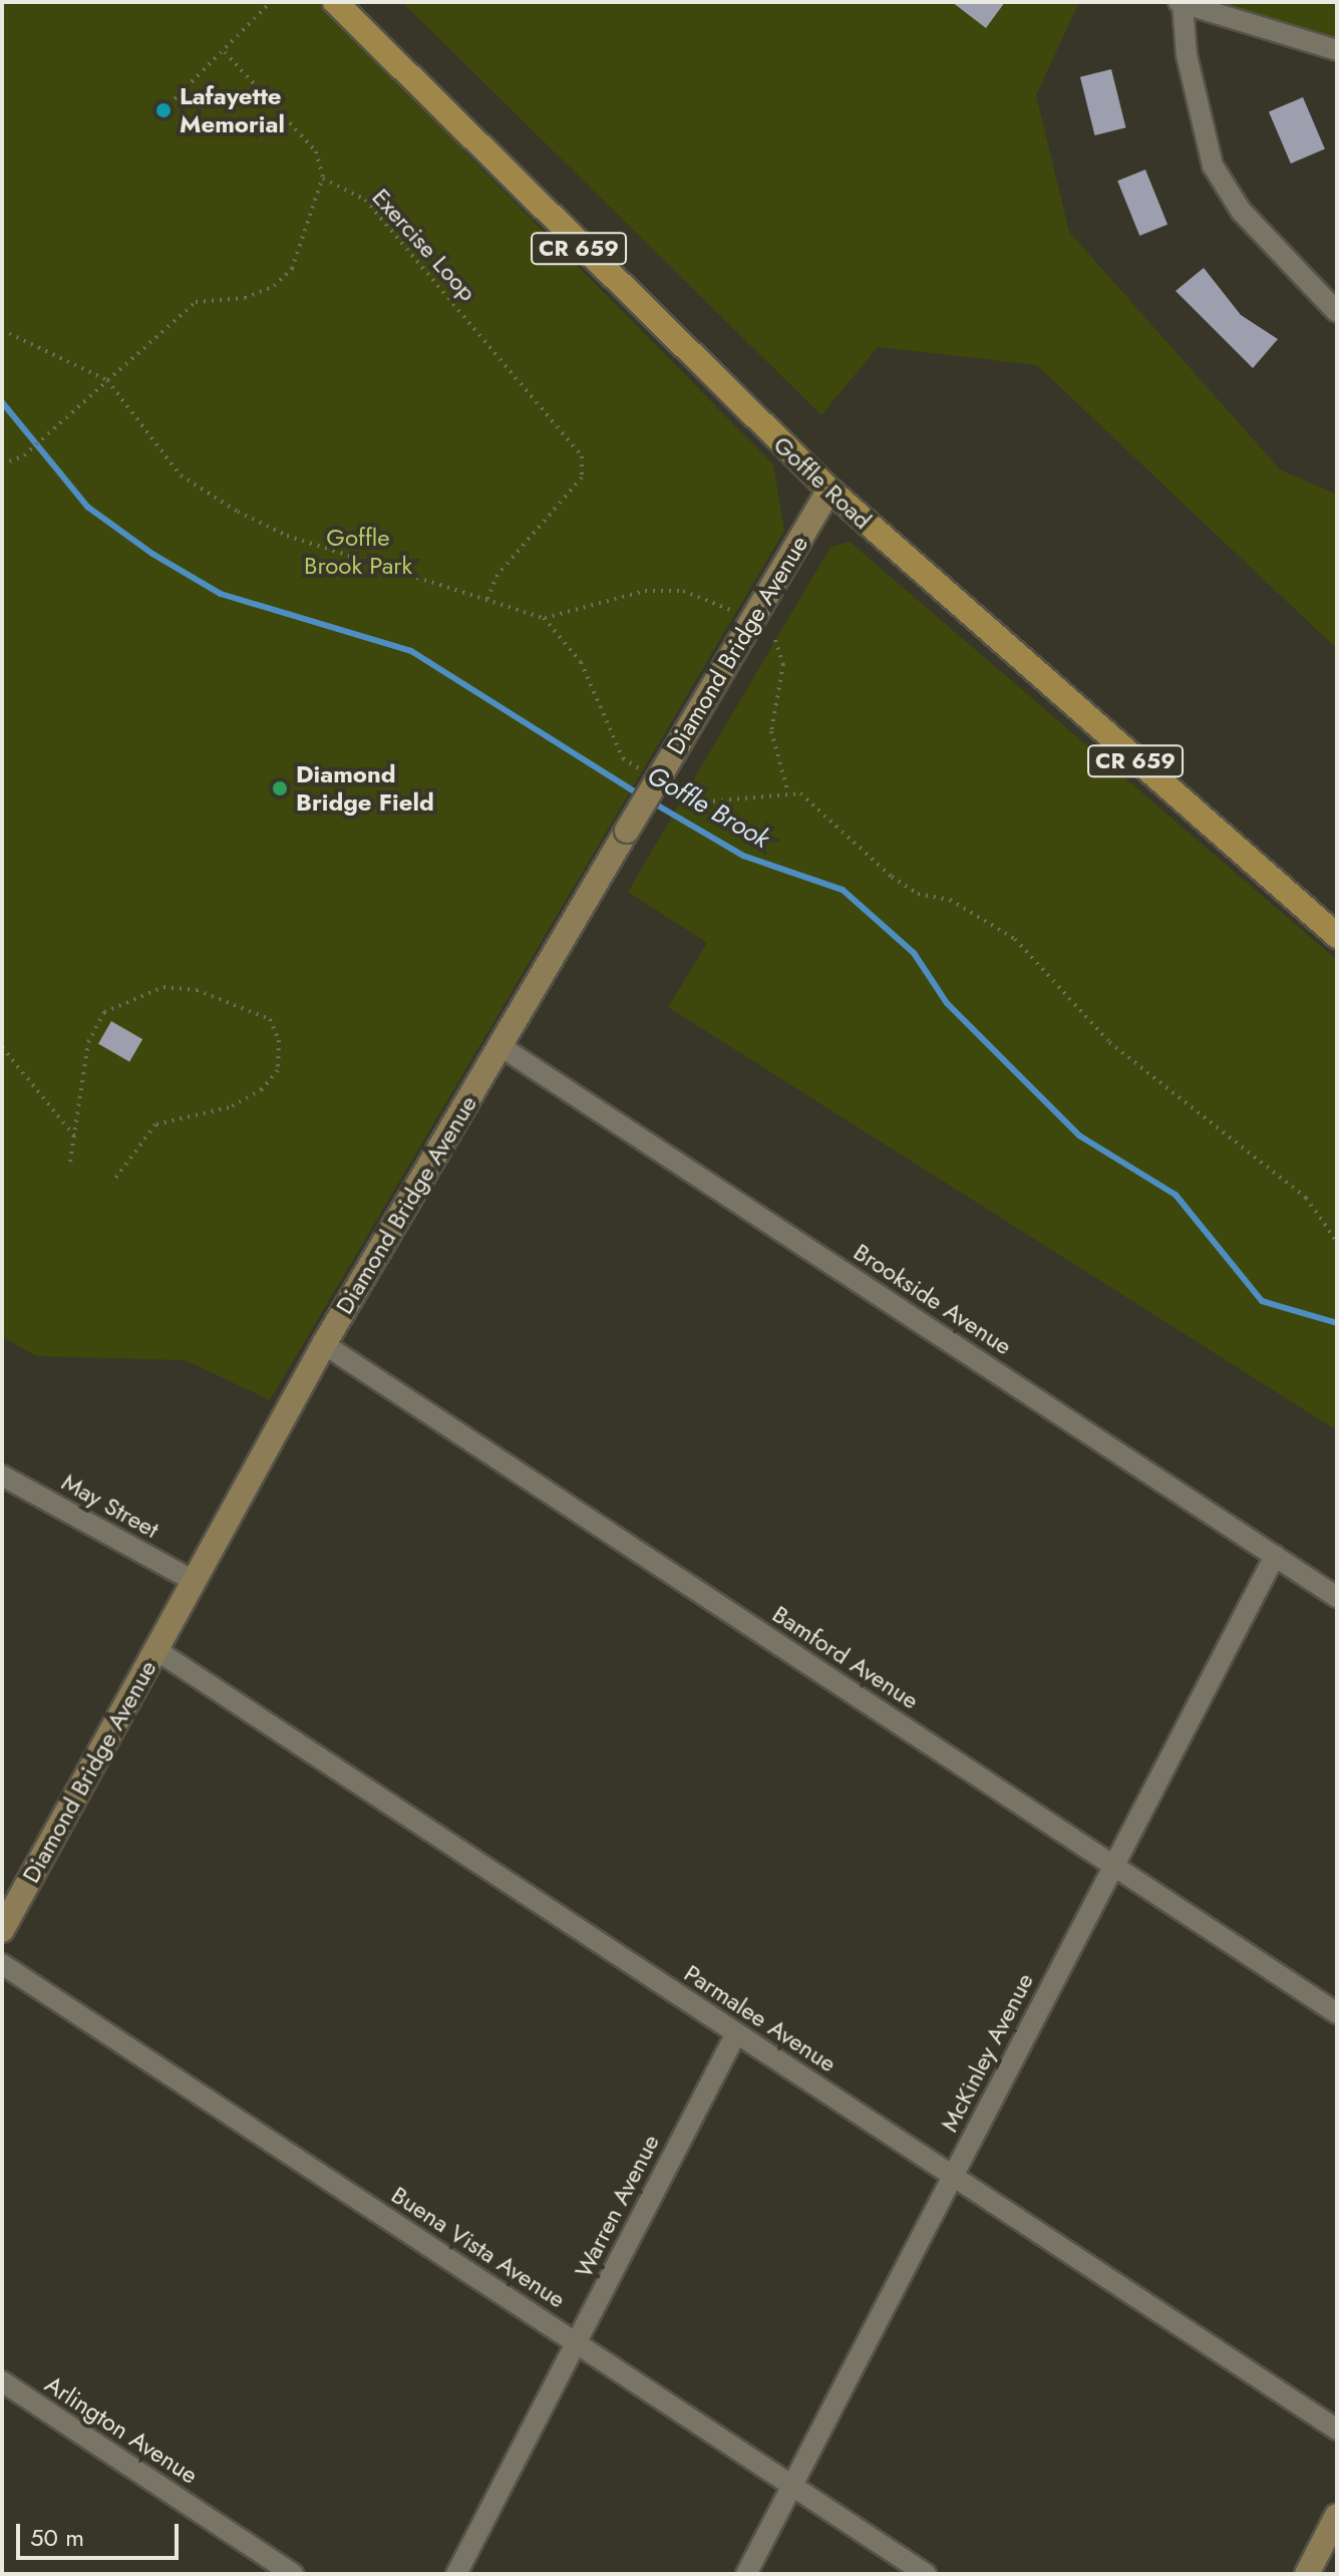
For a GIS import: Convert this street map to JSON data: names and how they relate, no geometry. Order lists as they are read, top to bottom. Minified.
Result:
{"streets":{"main road":["CR 659","Goffle Road"],"street":["Diamond Bridge Avenue","Brookside Avenue","May Street","Bamford Avenue","Parmalee Avenue","McKinley Avenue","Warren Avenue","Buena Vista Avenue","Arlington Avenue"],"path":["Exercise Loop"]},"crossings":[["Goffle Road","Diamond Bridge Avenue"],["Diamond Bridge Avenue","Brookside Avenue"],["Diamond Bridge Avenue","May Street"],["Diamond Bridge Avenue","Bamford Avenue"],["Diamond Bridge Avenue","Parmalee Avenue"],["Brookside Avenue","McKinley Avenue"],["Bamford Avenue","McKinley Avenue"],["Parmalee Avenue","McKinley Avenue"],["Parmalee Avenue","Warren Avenue"],["McKinley Avenue","Buena Vista Avenue"],["Warren Avenue","Buena Vista Avenue"]],"water":["Goffle Brook"],"parks":["Goffle Brook Park"],"places":["Lafayette Memorial","Diamond Bridge Field"],"scale_bar":"50 m"}
